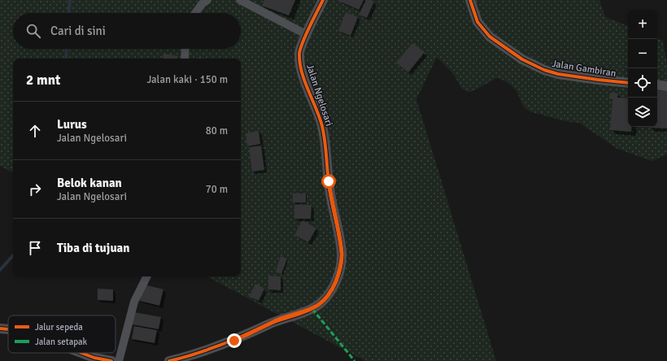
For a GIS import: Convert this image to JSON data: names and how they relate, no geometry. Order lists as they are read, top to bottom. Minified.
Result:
{"streets":{"street":["Jalan Gambiran","Jalan Ngelosari"]},"legend":["Jalur sepeda","Jalan setapak"],"page":{"map_buttons":["+","−"],"search":"Cari di sini","heading":["2 mnt","Jalan kaki · 150 m"],"list":[["Lurus","Jalan Ngelosari","80 m"],["Belok kanan","Jalan Ngelosari","70 m"],"Tiba di tujuan"]}}
